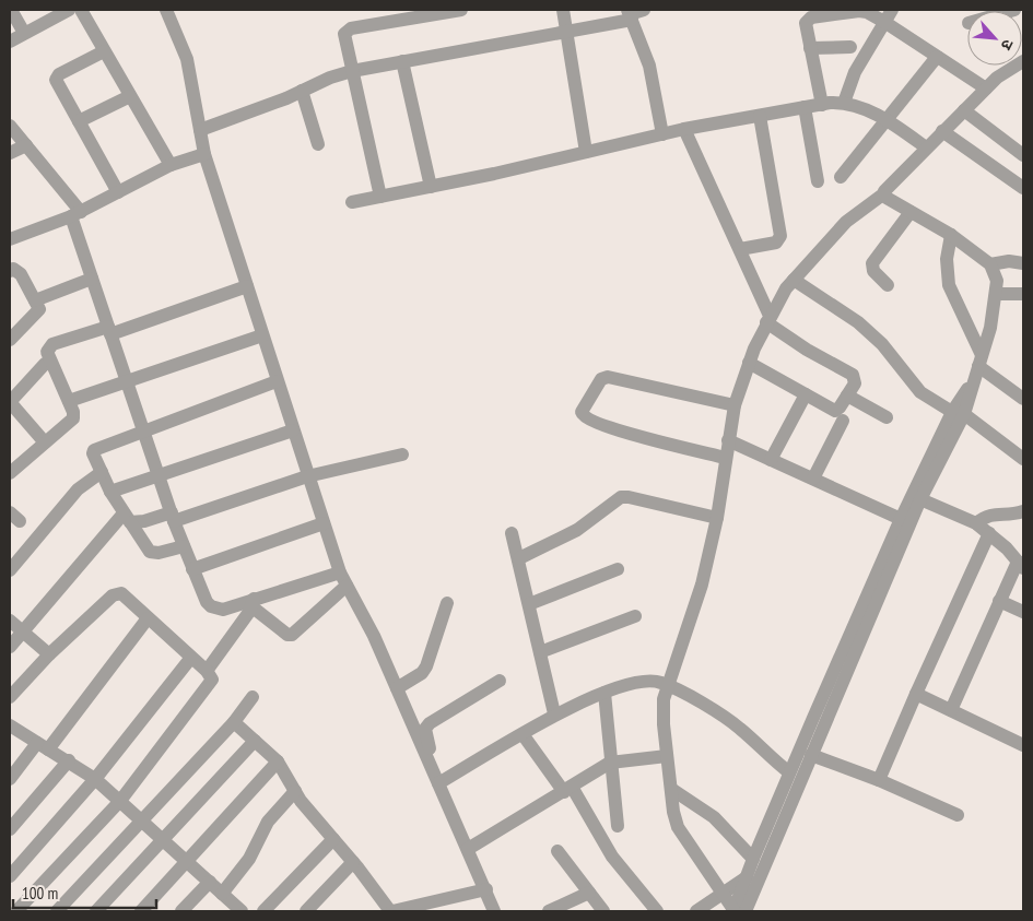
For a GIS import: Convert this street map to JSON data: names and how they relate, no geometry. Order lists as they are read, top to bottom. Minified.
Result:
{"scale_bar":"100 m","north":"bottom right"}
